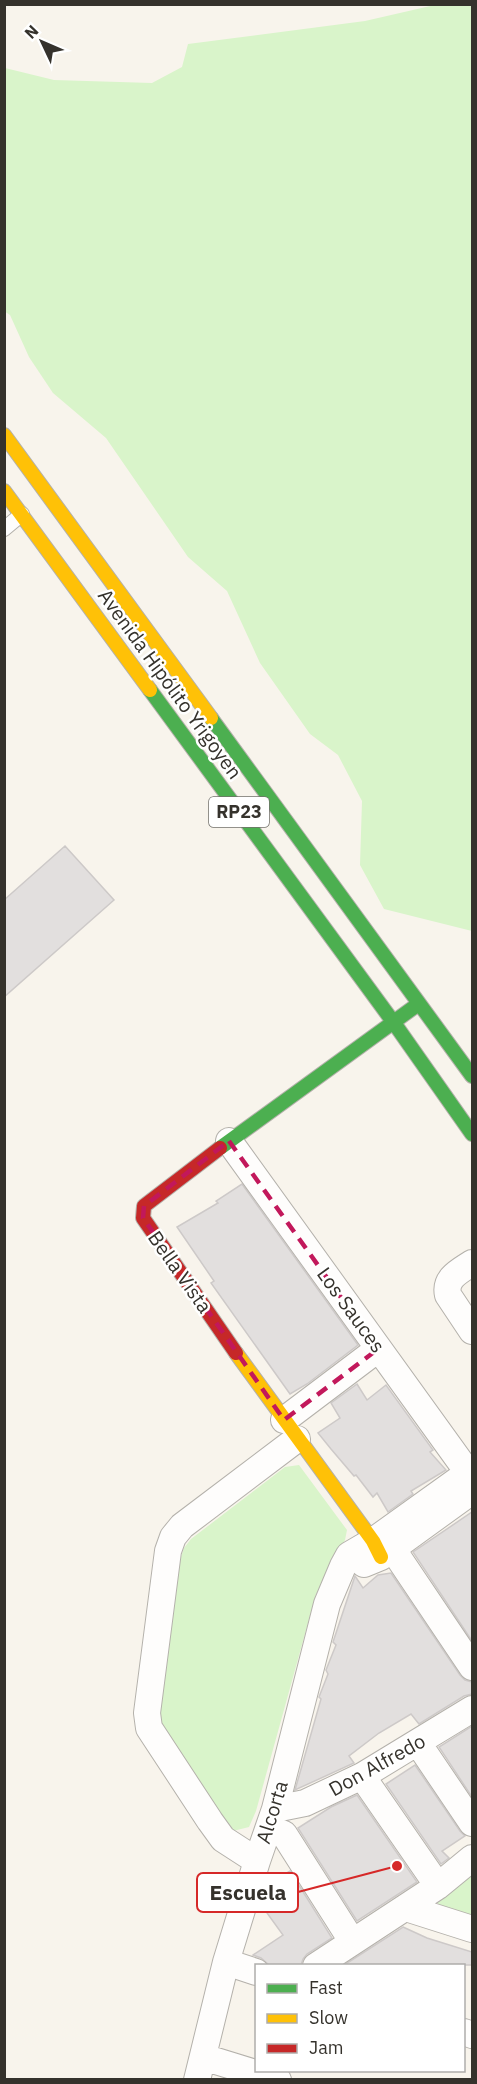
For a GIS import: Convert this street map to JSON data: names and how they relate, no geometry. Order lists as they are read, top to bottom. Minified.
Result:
{"streets":{"main road":["Avenida Hipólito Yrigoyen","RP23","Bella Vista"],"street":["Los Sauces","Don Alfredo","Alcorta"]},"crossings":[["Avenida Hipólito Yrigoyen","Bella Vista"],["Bella Vista","Los Sauces"],["Bella Vista","Alcorta"],["Los Sauces","Alcorta"],["Don Alfredo","Alcorta"]],"places":["Escuela"],"legend":["Fast","Slow","Jam"],"north":"top left"}
